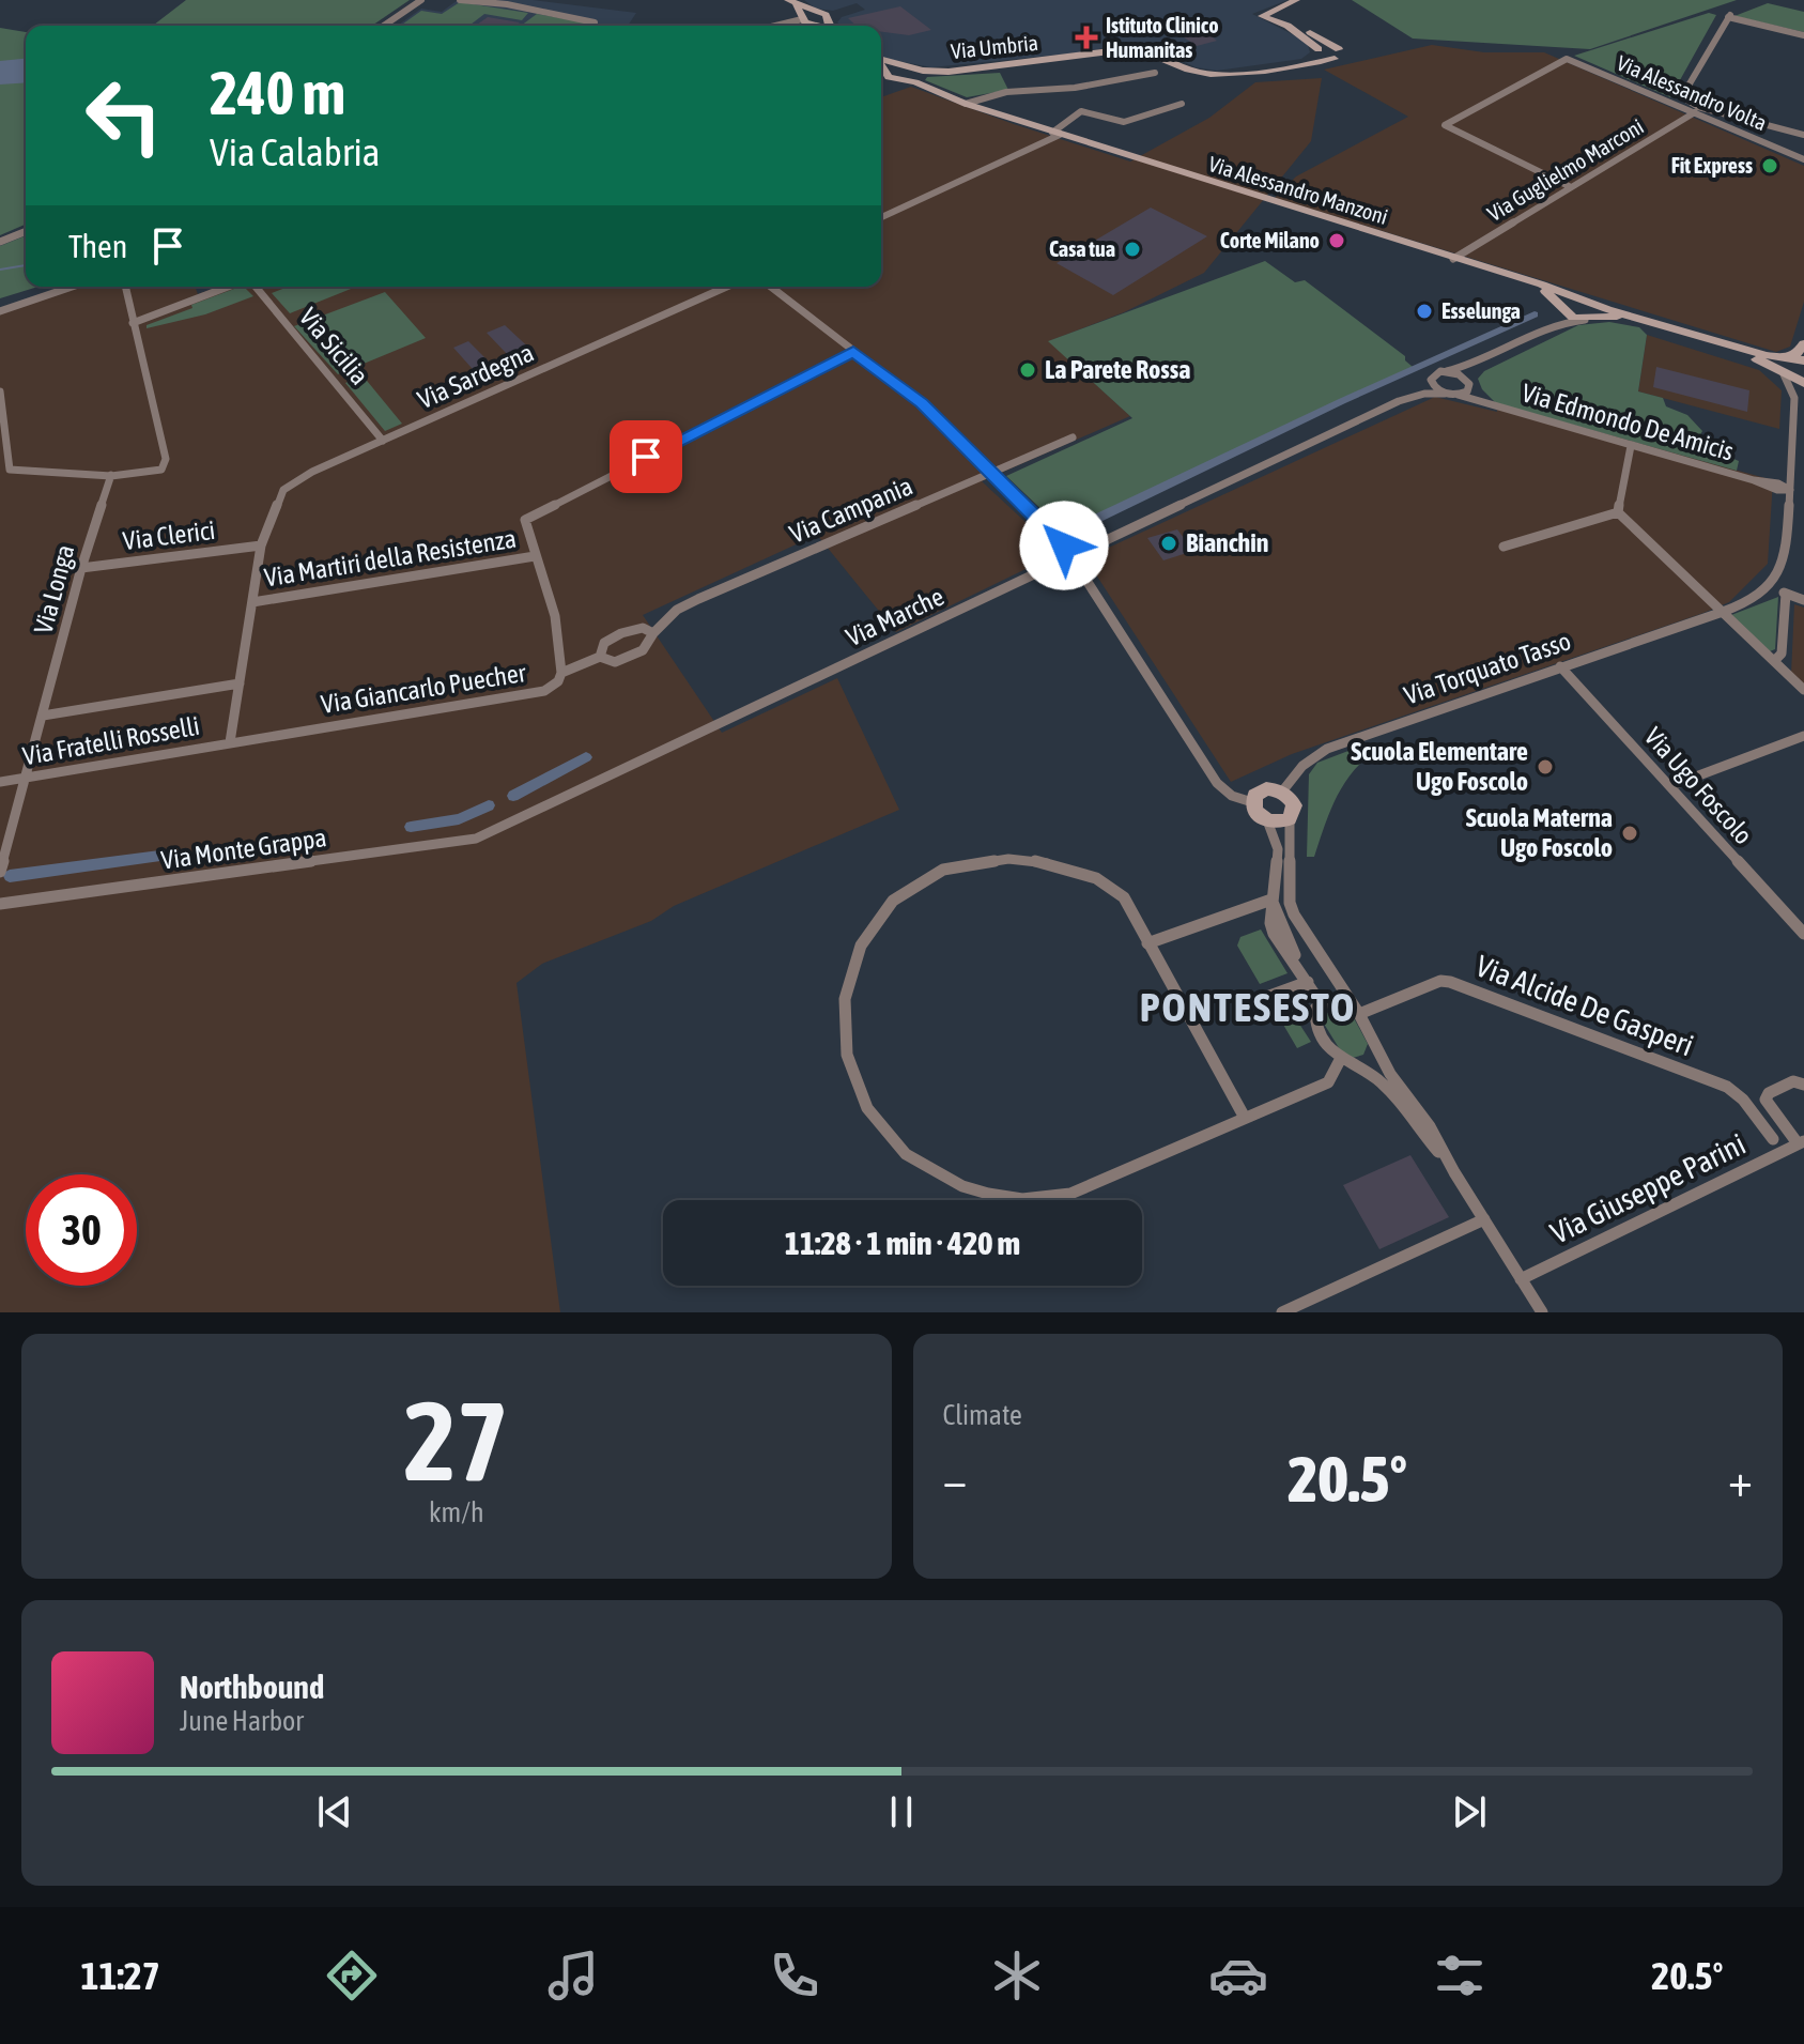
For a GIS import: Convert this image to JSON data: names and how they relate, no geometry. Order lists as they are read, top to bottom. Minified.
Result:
{"streets":{"street":["Via Umbria","Via Alessandro Volta","Via Guglielmo Marconi","Via Alessandro Manzoni","Via Sicilia","Via Sardegna","Via Edmondo De Amicis","Via Campania","Via Clerici","Via Martiri della Resistenza","Via Longa","Via Marche","Via Torquato Tasso","Via Giancarlo Puecher","Via Fratelli Rosselli","Via Ugo Foscolo","Via Monte Grappa","Via Alcide De Gasperi","Via Giuseppe Parini"]},"crossings":[["Via Umbria","Via Alessandro Manzoni"],["Via Alessandro Volta","Via Guglielmo Marconi"],["Via Guglielmo Marconi","Via Alessandro Manzoni"],["Via Sicilia","Via Sardegna"],["Via Sardegna","Via Clerici"],["Via Sardegna","Via Martiri della Resistenza"],["Via Sardegna","Via Giancarlo Puecher"],["Via Sardegna","Via Fratelli Rosselli"],["Via Edmondo De Amicis","Via Marche"],["Via Campania","Via Giancarlo Puecher"],["Via Clerici","Via Longa"],["Via Martiri della Resistenza","Via Giancarlo Puecher"],["Via Longa","Via Fratelli Rosselli"],["Via Marche","Via Monte Grappa"],["Via Torquato Tasso","Via Ugo Foscolo"],["Via Giancarlo Puecher","Via Fratelli Rosselli"]],"districts":["PONTESESTO"],"places":{"health":["Istituto Clinico Humanitas"],"other":["Fit Express","Corte Milano","Casa tua","Esselunga","La Parete Rossa","Bianchin","Scuola Elementare Ugo Foscolo","Scuola Materna Ugo Foscolo"]},"page":{"turn":["240 m","Via Calabria"],"then":"Then","limit":"30","trip":"11:28 · 1 min · 420 m","tile":[["27","km/h"],"Climate"],"heat":["−","20.5°","+"],"song":["Northbound","June Harbor"],"tabs":["11:27","20.5°"]}}
